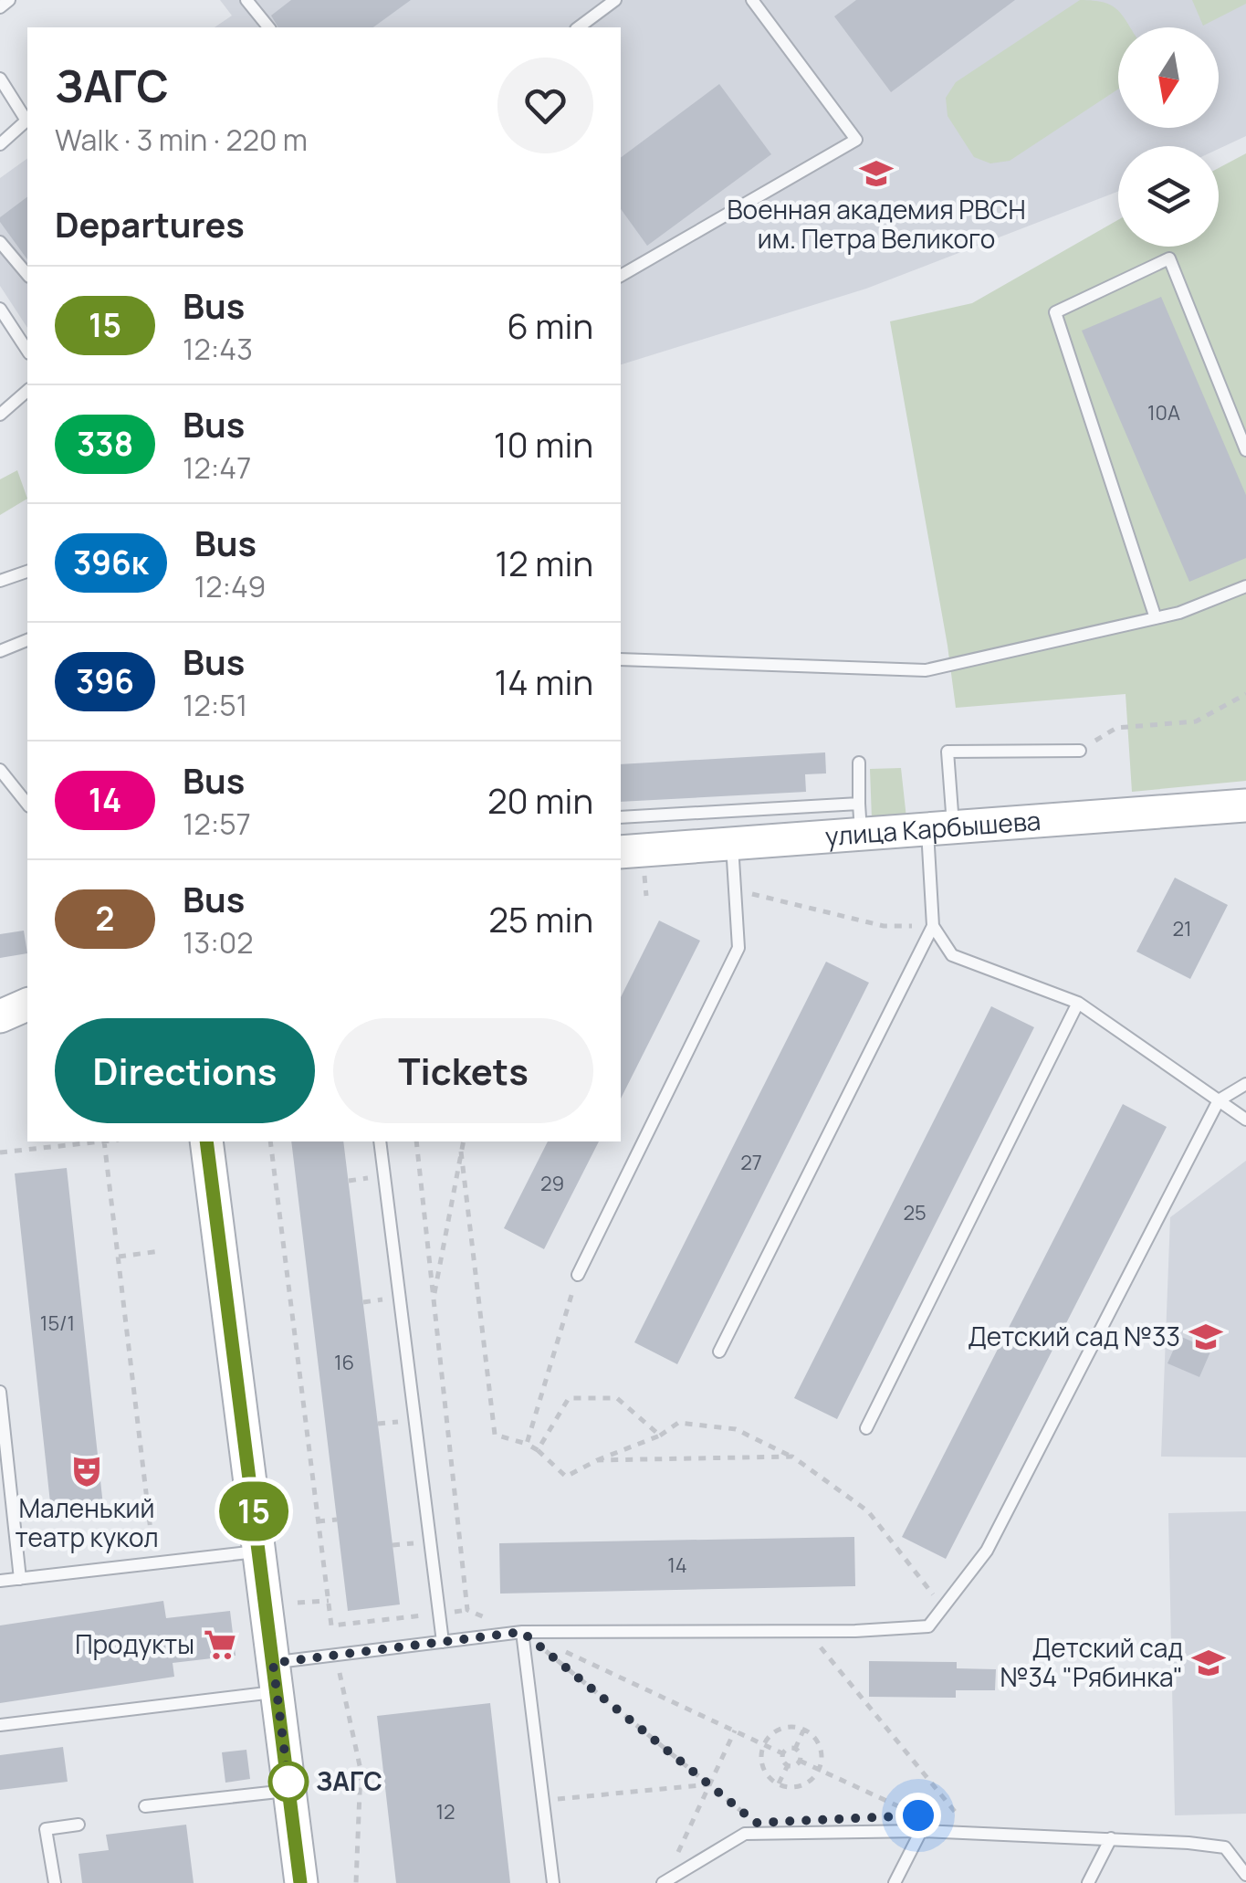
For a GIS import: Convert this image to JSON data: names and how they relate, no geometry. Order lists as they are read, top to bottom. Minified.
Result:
{"streets":{"street":["улица Карбышева"]},"places":{"school or university":["Военная академия РВСН им. Петра Великого","Детский сад №33","Детский сад №34 \"Рябинка\""],"theatre":["Маленький театр кукол"],"supermarket":["Продукты"],"other":["ЗАГС"]},"lines":["bus line 15"],"house_numbers":["10А","21","27","29","25","15/1","16","14","12"],"north":"bottom","page":{"on_map":"15","heading":[["ЗАГС","Walk · 3 min · 220 m"],"Departures"],"list":[{"mark":"15","name":"Bus","note":"12:43","value":"6 min"},{"mark":"338","name":"Bus","note":"12:47","value":"10 min"},{"mark":"396к","name":"Bus","note":"12:49","value":"12 min"},{"mark":"396","name":"Bus","note":"12:51","value":"14 min"},{"mark":"14","name":"Bus","note":"12:57","value":"20 min"},{"mark":"2","name":"Bus","note":"13:02","value":"25 min"}],"buttons":["Directions","Tickets"]}}
